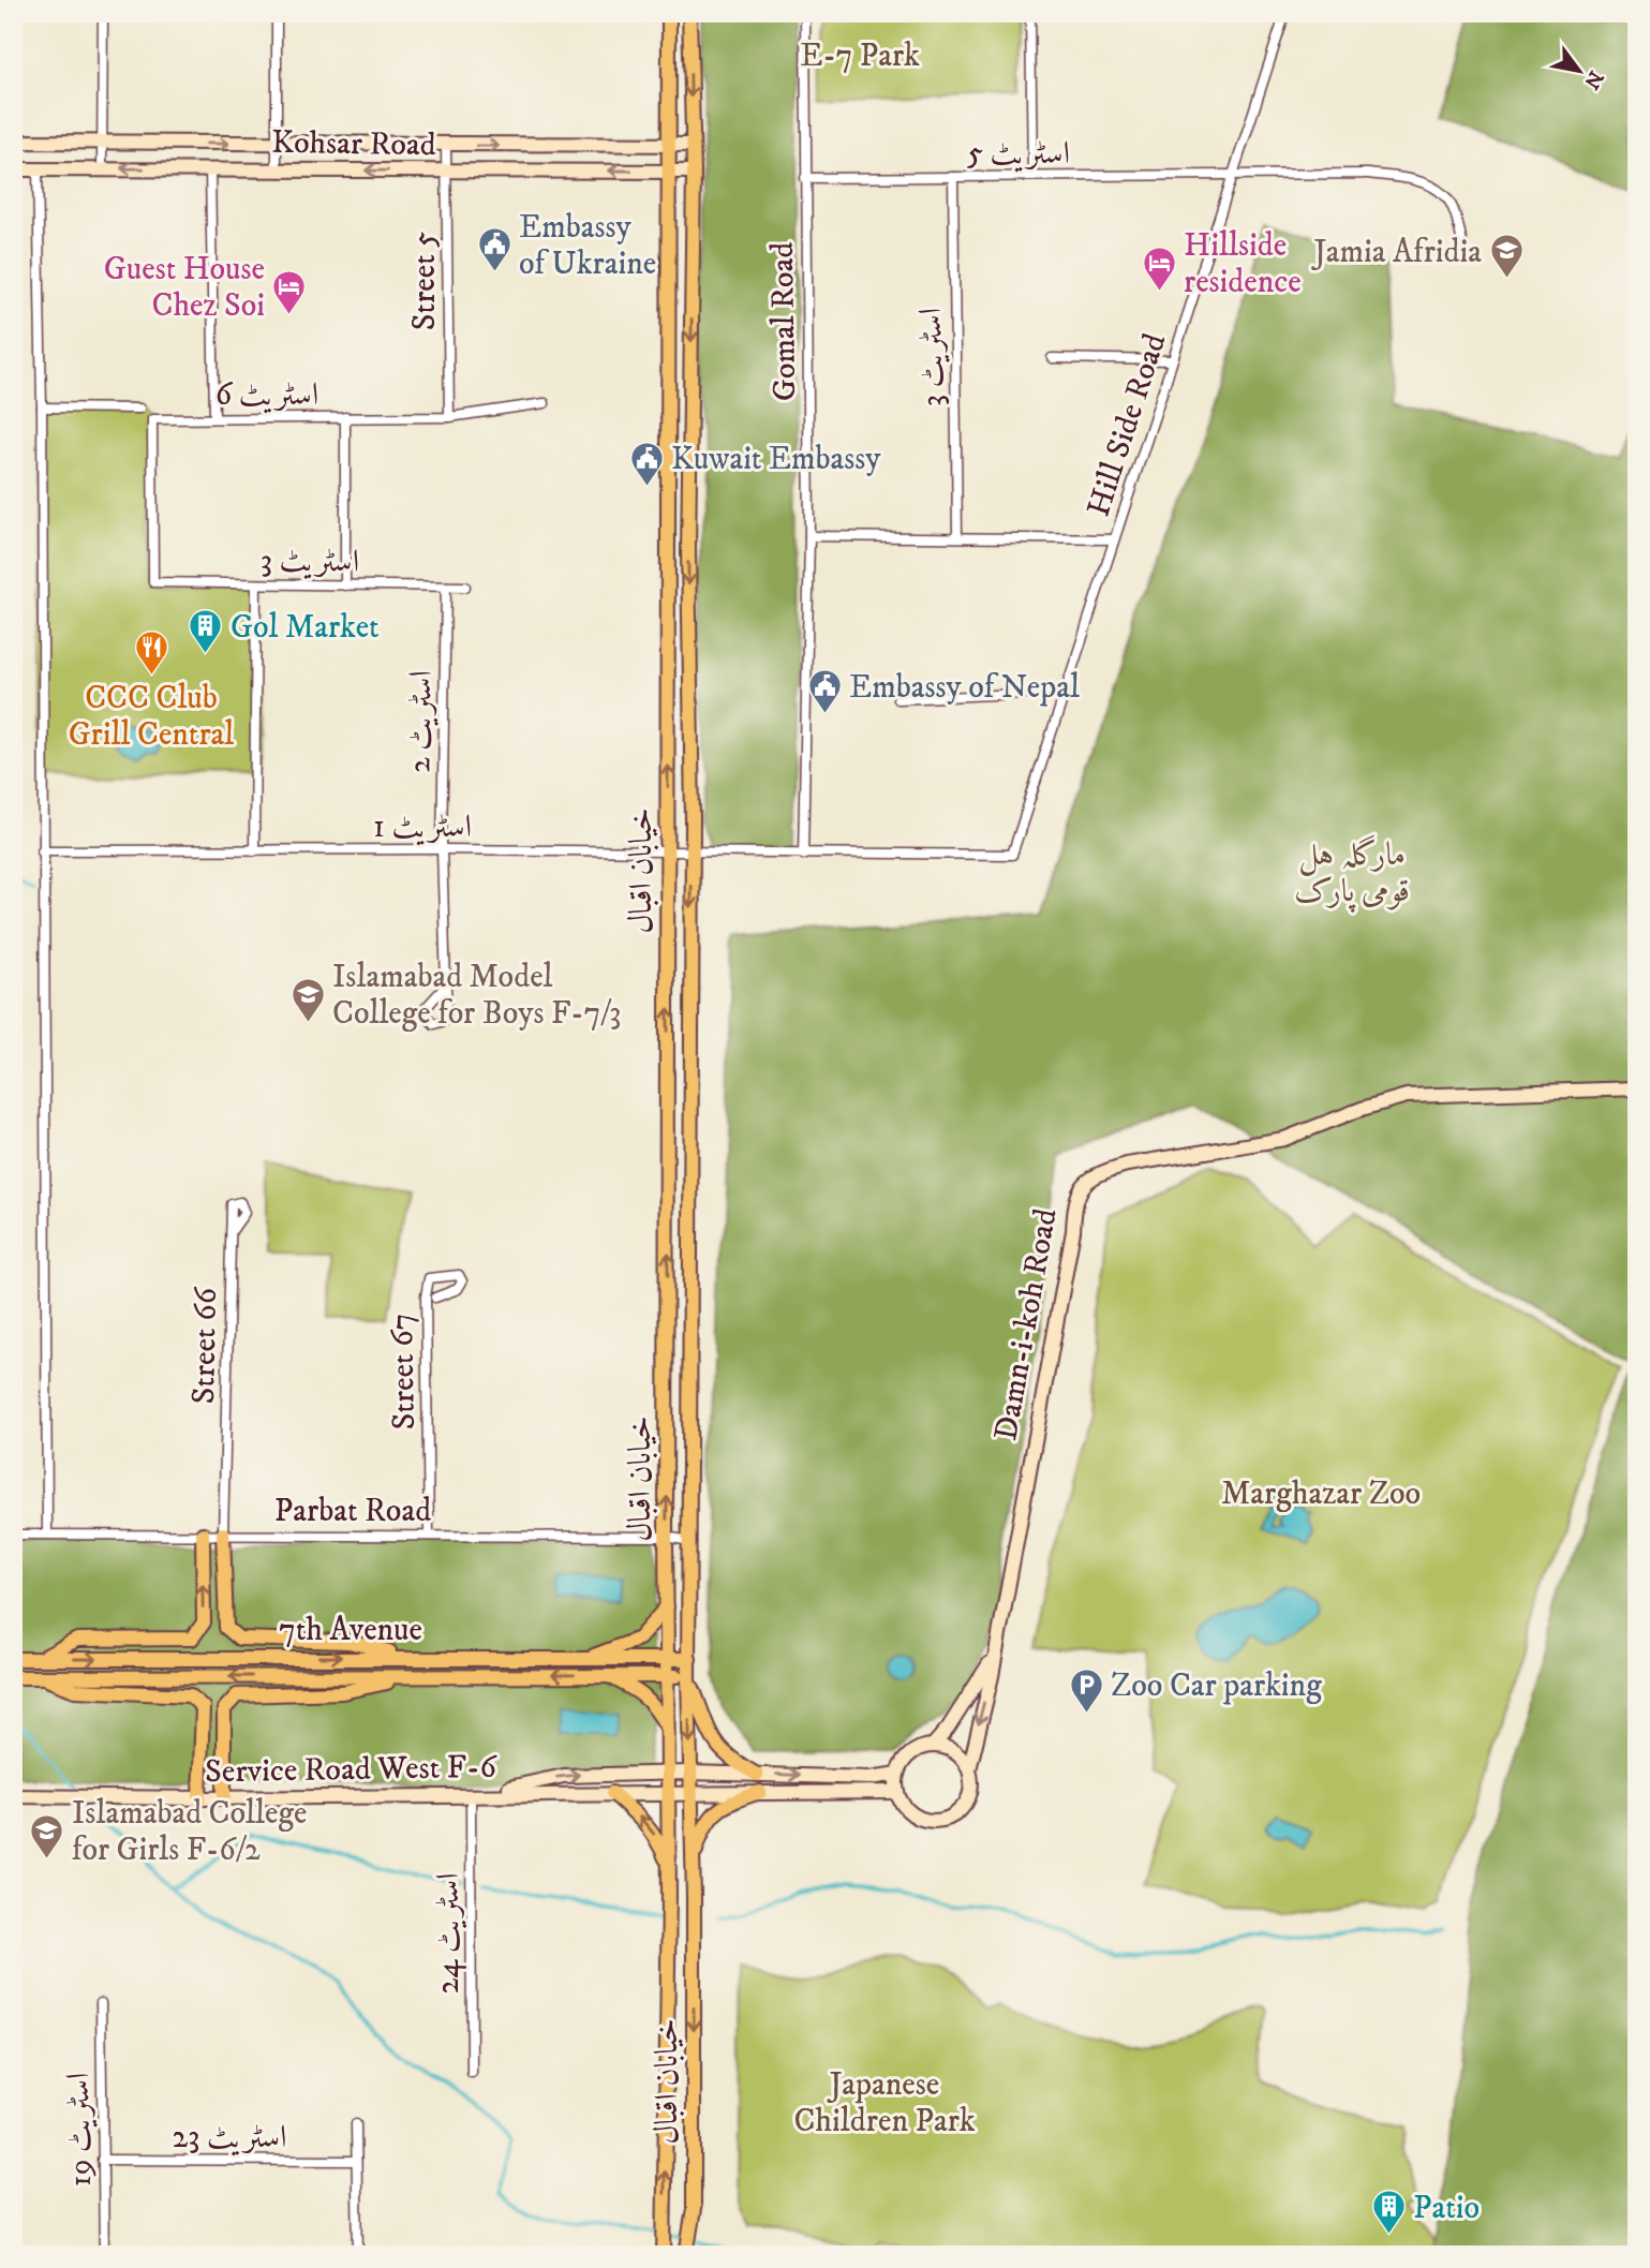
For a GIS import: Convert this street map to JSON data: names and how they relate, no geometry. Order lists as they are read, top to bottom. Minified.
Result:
{"streets":{"main road":["خیابان اقبال","7th Avenue"],"street":["Kohsar Road","اسٹریٹ 5","Street 5","Gomal Road","اسٹریٹ 3","اسٹریٹ 6","Hill Side Road","اسٹریٹ 2","اسٹریٹ 1","Damn-i-koh Road","Street 66","Street 67","Parbat Road","Service Road West F-6","اسٹریٹ 24","اسٹریٹ 19","اسٹریٹ 23"]},"crossings":[["Kohsar Road","Street 5"],["Kohsar Road","خیابان اقبال"],["اسٹریٹ 5","Gomal Road"],["اسٹریٹ 5","اسٹریٹ 3"],["اسٹریٹ 5","Hill Side Road"],["Street 5","اسٹریٹ 6"],["Gomal Road","Hill Side Road"],["Gomal Road","اسٹریٹ 1"],["اسٹریٹ 3","اسٹریٹ 6"],["اسٹریٹ 3","اسٹریٹ 2"],["Hill Side Road","اسٹریٹ 1"],["اسٹریٹ 2","اسٹریٹ 1"],["اسٹریٹ 1","خیابان اقبال"],["خیابان اقبال","Parbat Road"],["خیابان اقبال","7th Avenue"],["خیابان اقبال","Service Road West F-6"],["Street 66","Parbat Road"],["Street 67","Parbat Road"],["Service Road West F-6","اسٹریٹ 24"],["اسٹریٹ 19","اسٹریٹ 23"]],"parks":["E-7 Park","مارگلہ ہل قومی پارک","Marghazar Zoo","Japanese Children Park"],"places":{"public building":["Embassy of Ukraine","Kuwait Embassy","Embassy of Nepal"],"school or university":["Jamia Afridia","Islamabad Model College for Boys F-7/3","Islamabad College for Girls F-6/2"],"hotel":["Hillside residence","Guest House Chez Soi"],"building":["Gol Market","Patio"],"restaurant":["CCC Club Grill Central"],"parking":["Zoo Car parking"]},"north":"bottom right"}
